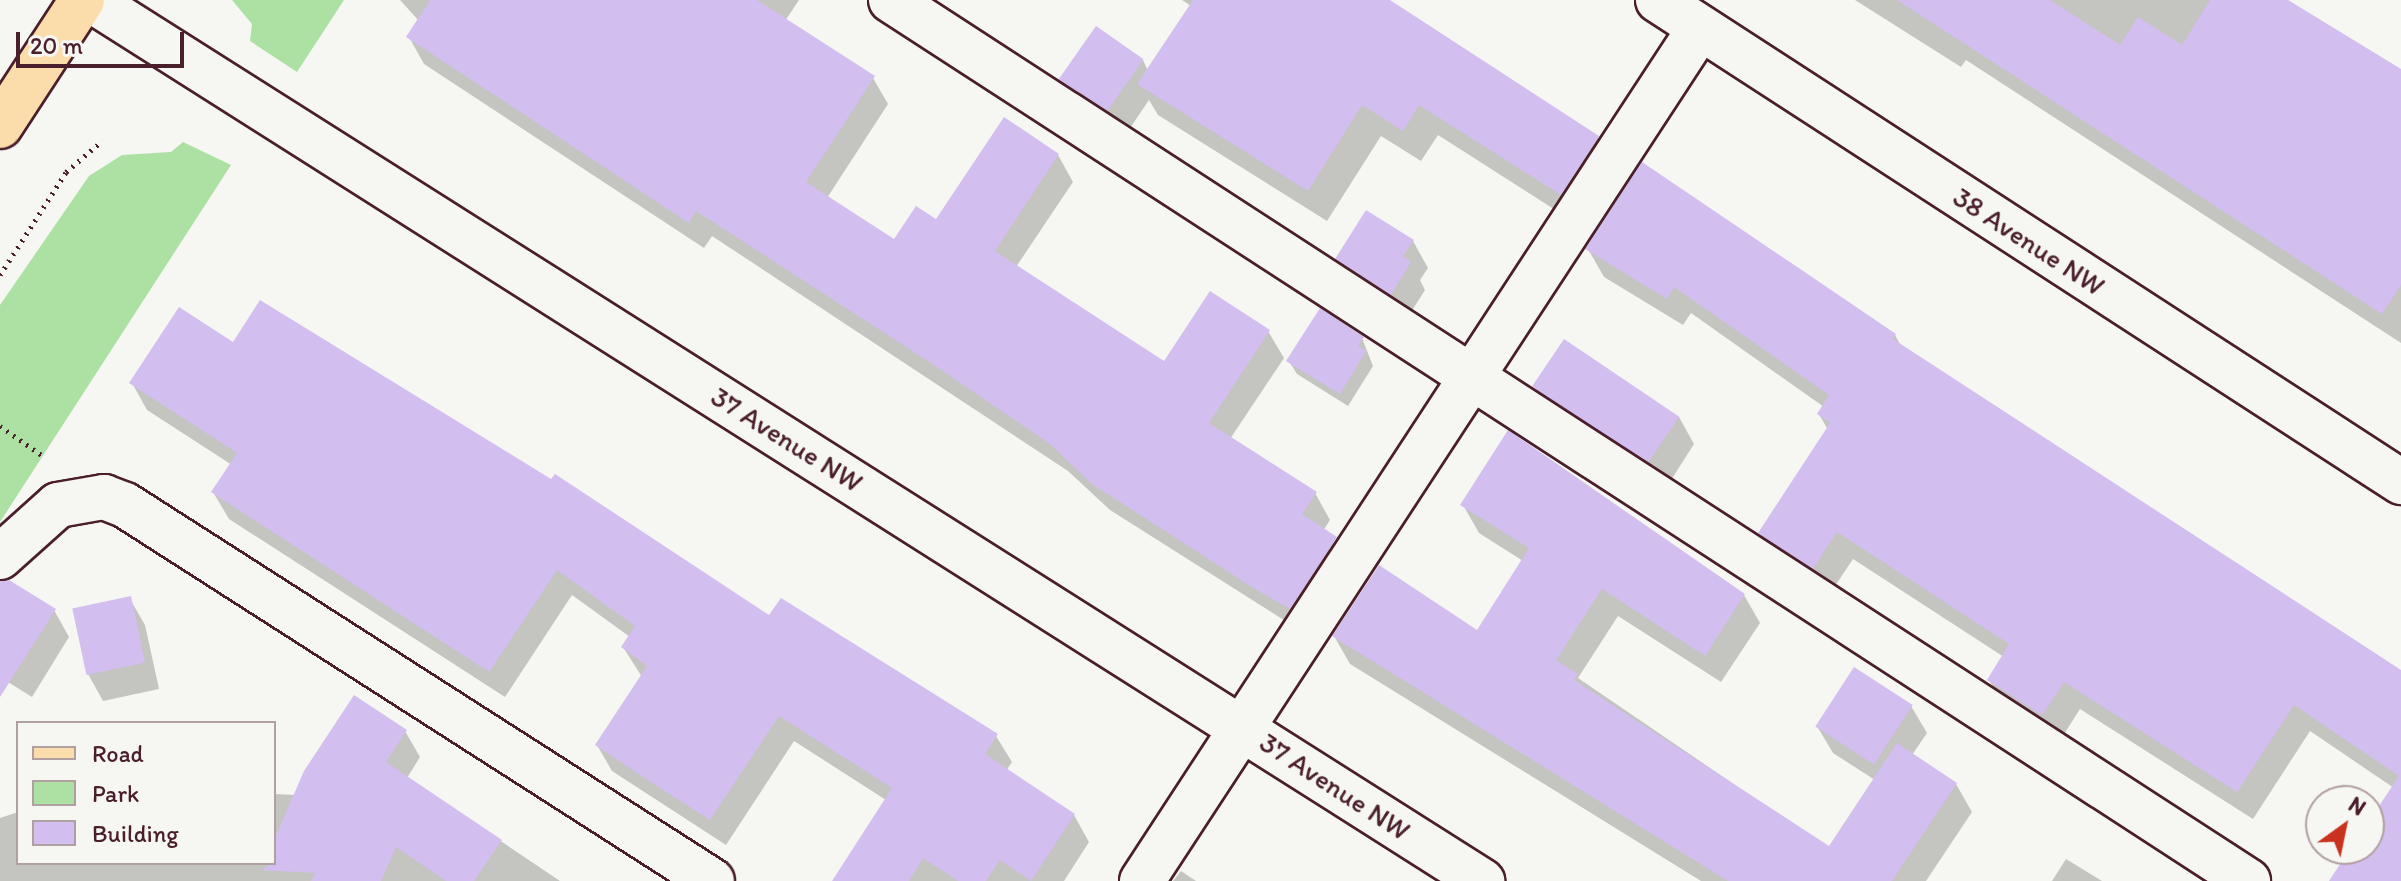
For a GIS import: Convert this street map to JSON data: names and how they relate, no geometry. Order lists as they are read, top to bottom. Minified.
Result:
{"streets":{"street":["38 Avenue NW","37 Avenue NW"]},"legend":["Road","Park","Building"],"scale_bar":"20 m","north":"top right"}
